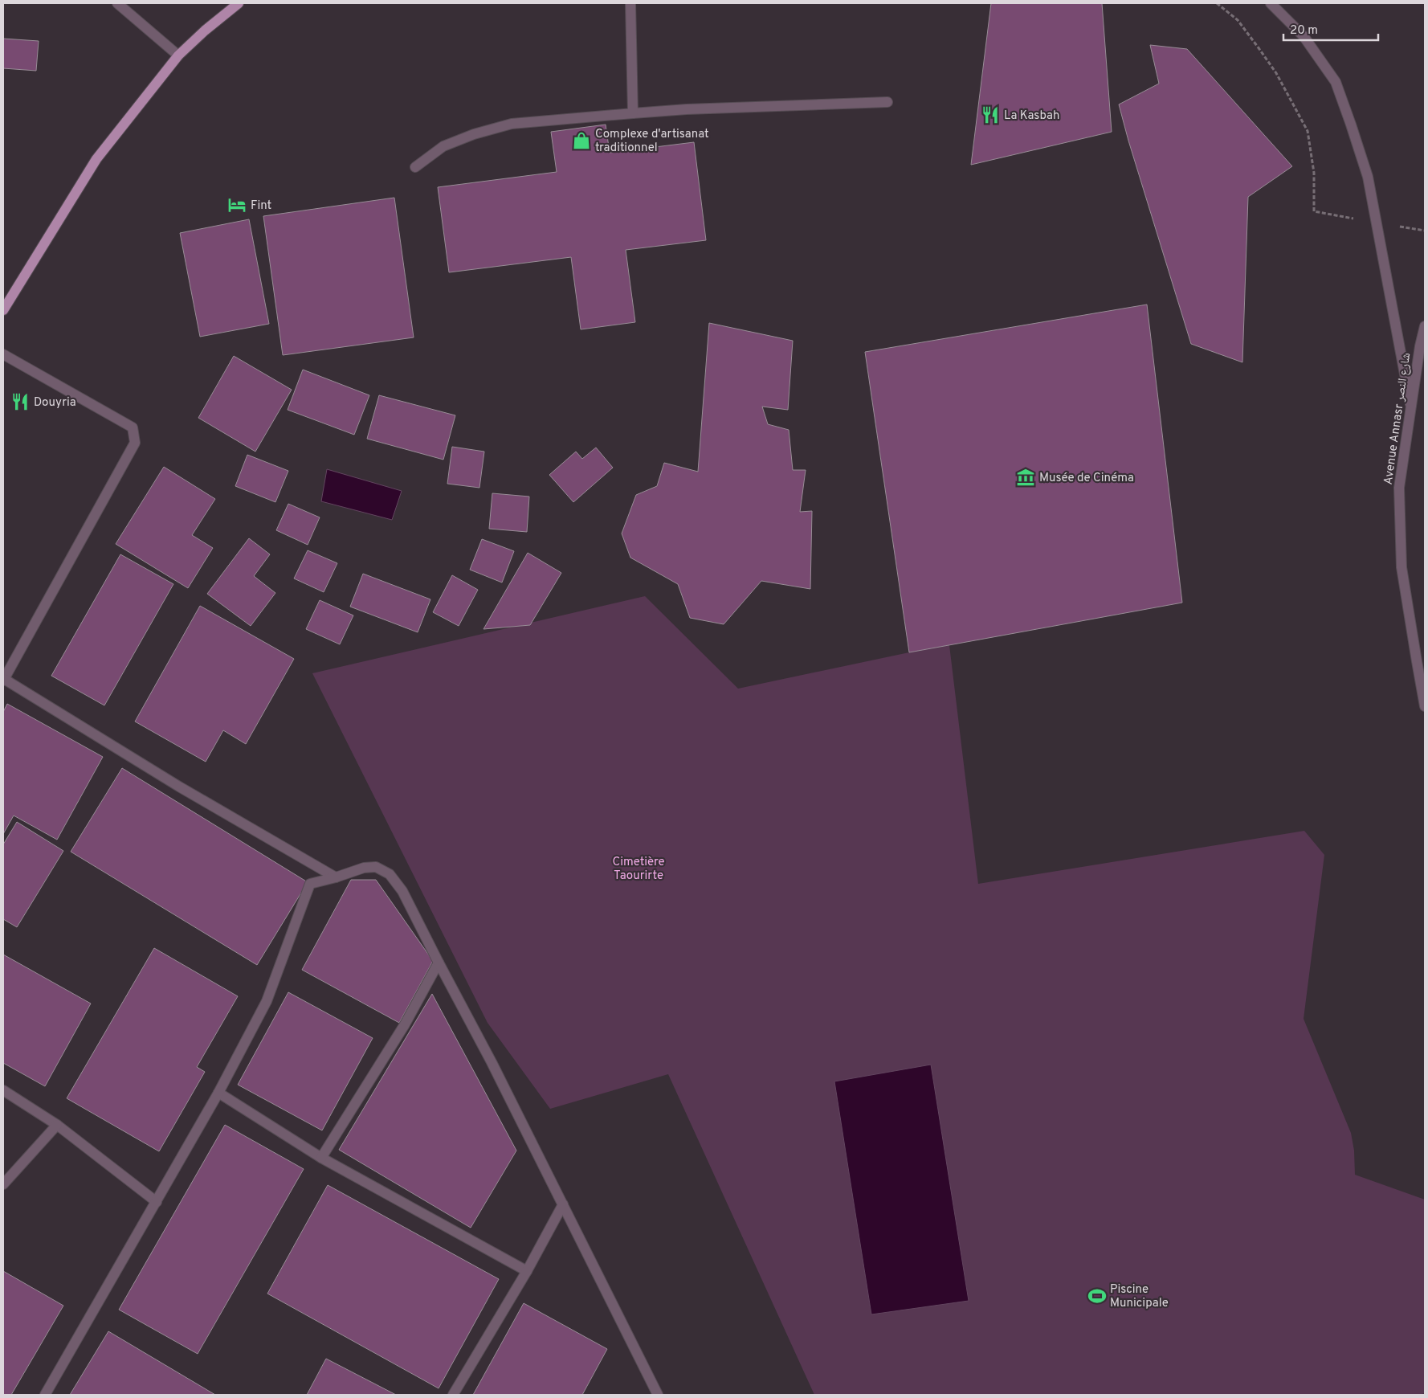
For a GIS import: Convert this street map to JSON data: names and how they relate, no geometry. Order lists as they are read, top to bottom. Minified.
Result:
{"streets":{"street":["Avenue Annasr شارع النصر"]},"parks":["Cimetière Taourirte"],"places":{"restaurant":["La Kasbah","Douyria"],"shop":["Complexe d'artisanat traditionnel"],"hotel":["Fint"],"museum":["Musée de Cinéma"],"sports":["Piscine Municipale"]},"scale_bar":"20 m"}
